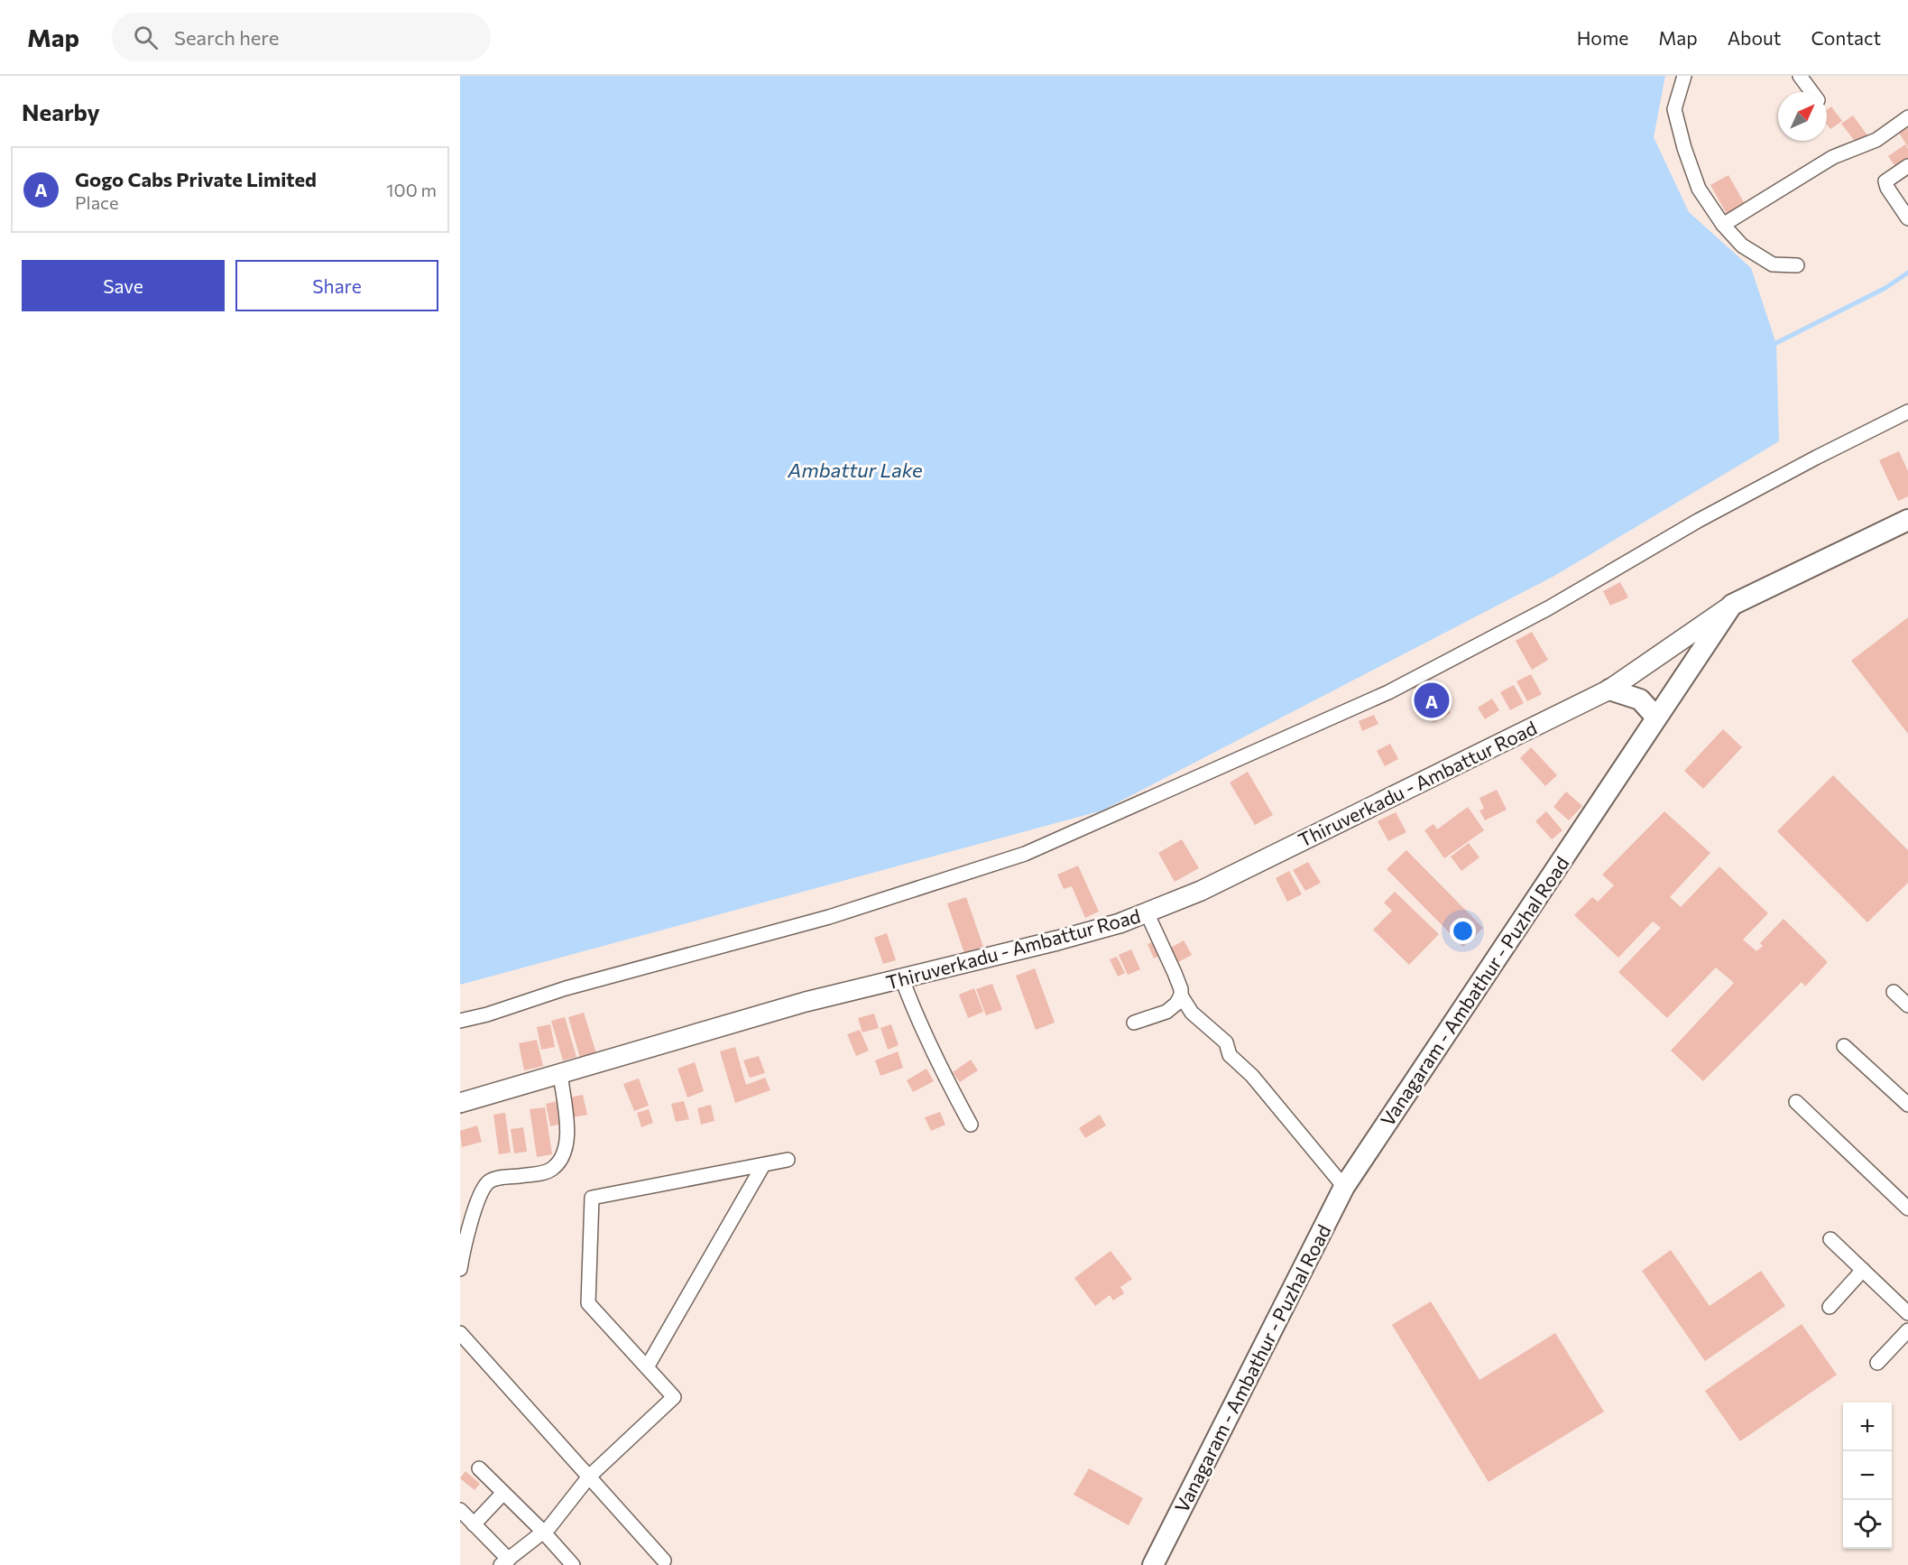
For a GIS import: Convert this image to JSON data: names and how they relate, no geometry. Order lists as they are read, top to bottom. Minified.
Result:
{"streets":{"main road":["Thiruverkadu - Ambattur Road","Vanagaram - Ambathur - Puzhal Road"]},"crossings":[["Thiruverkadu - Ambattur Road","Vanagaram - Ambathur - Puzhal Road"]],"water":["Ambattur Lake"],"north":"top right","page":{"header":"Map","search":"Search here","nav":["Home","Map","About","Contact"],"heading":"Nearby","list":[{"mark":"A","name":"Gogo Cabs Private Limited","note":"Place","value":"100 m"}],"buttons":["Save","Share"],"pins":"A","map_buttons":["+","−"]}}
